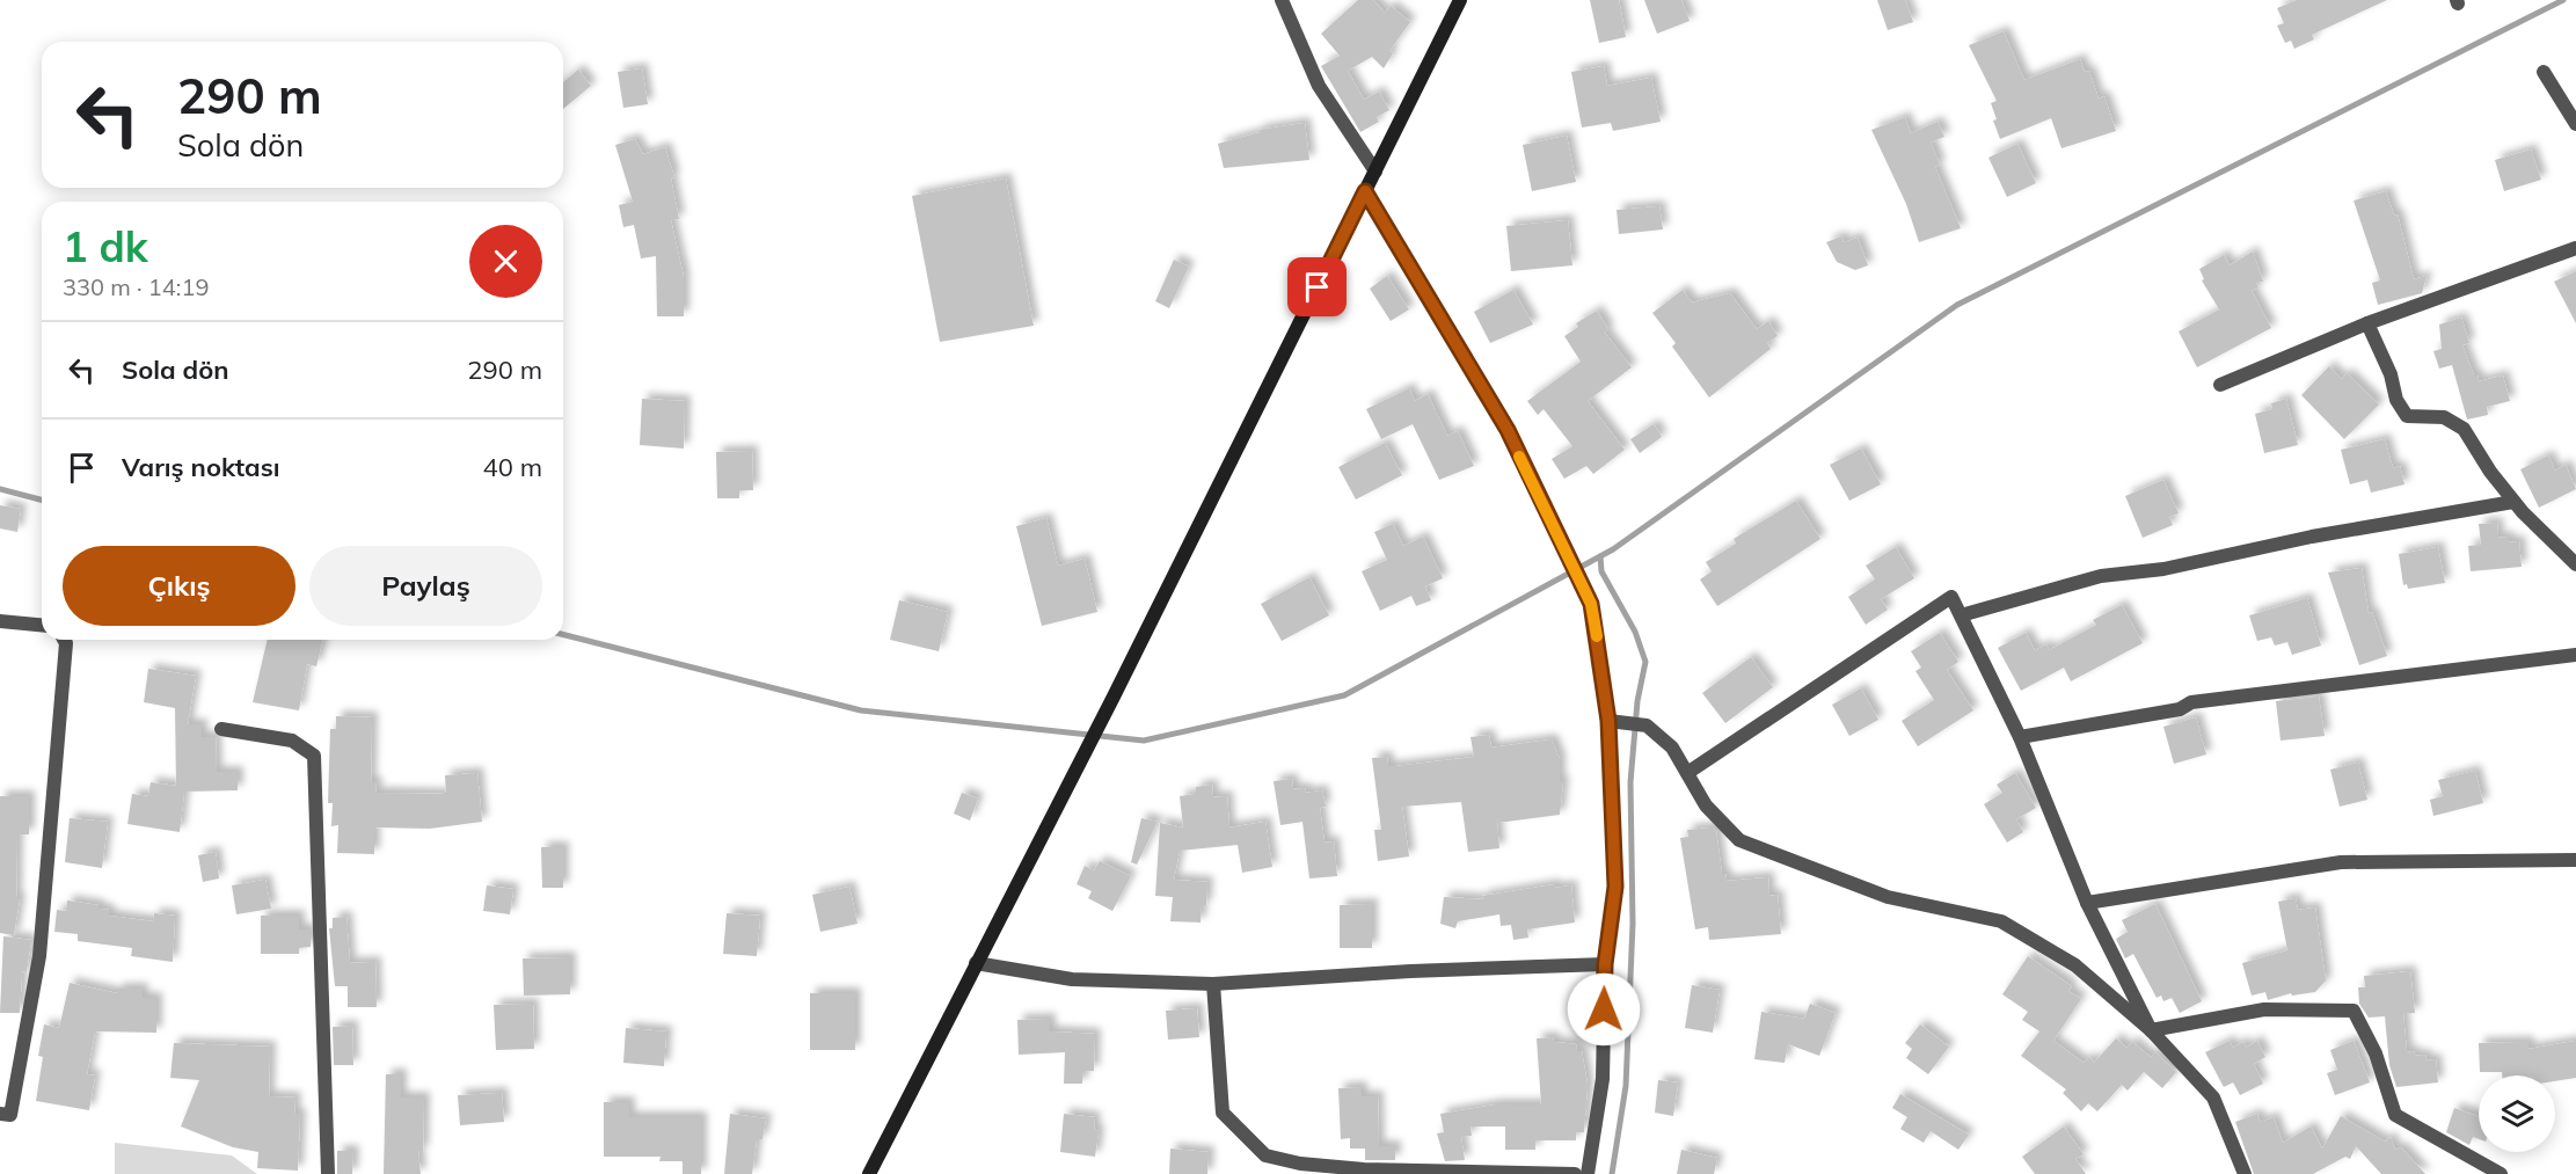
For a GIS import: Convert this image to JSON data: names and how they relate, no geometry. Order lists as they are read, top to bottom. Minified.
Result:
{"page":{"turn":["290 m","Sola dön"],"heading":["1 dk","330 m · 14:19"],"list":[{"name":"Sola dön","value":"290 m"},{"name":"Varış noktası","value":"40 m"}],"buttons":["Çıkış","Paylaş"]}}
